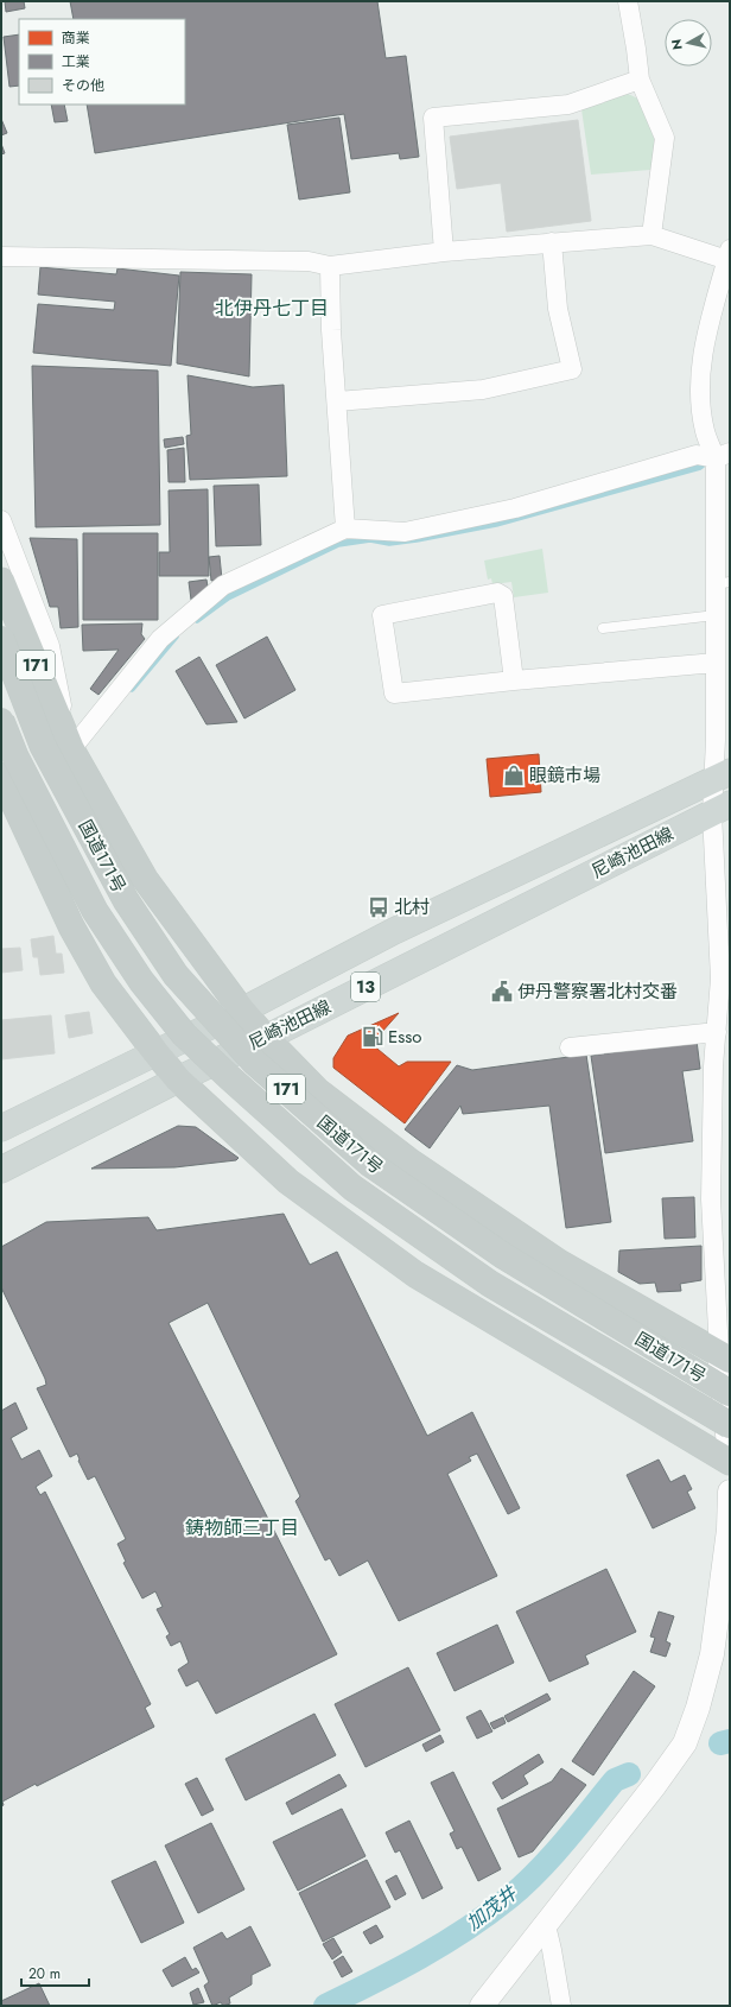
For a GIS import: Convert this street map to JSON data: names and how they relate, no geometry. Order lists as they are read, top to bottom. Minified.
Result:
{"streets":{"highway":["171","国道171号"],"main road":["尼崎池田線","13"]},"crossings":[["171","尼崎池田線"]],"districts":["北伊丹七丁目","鋳物師三丁目"],"water":["加茂井"],"places":{"shop":["眼鏡市場"],"bus stop":["北村"],"public building":["伊丹警察署北村交番"],"fuel station":["Esso"]},"legend":["商業","工業","その他"],"scale_bar":"20 m","north":"left"}
